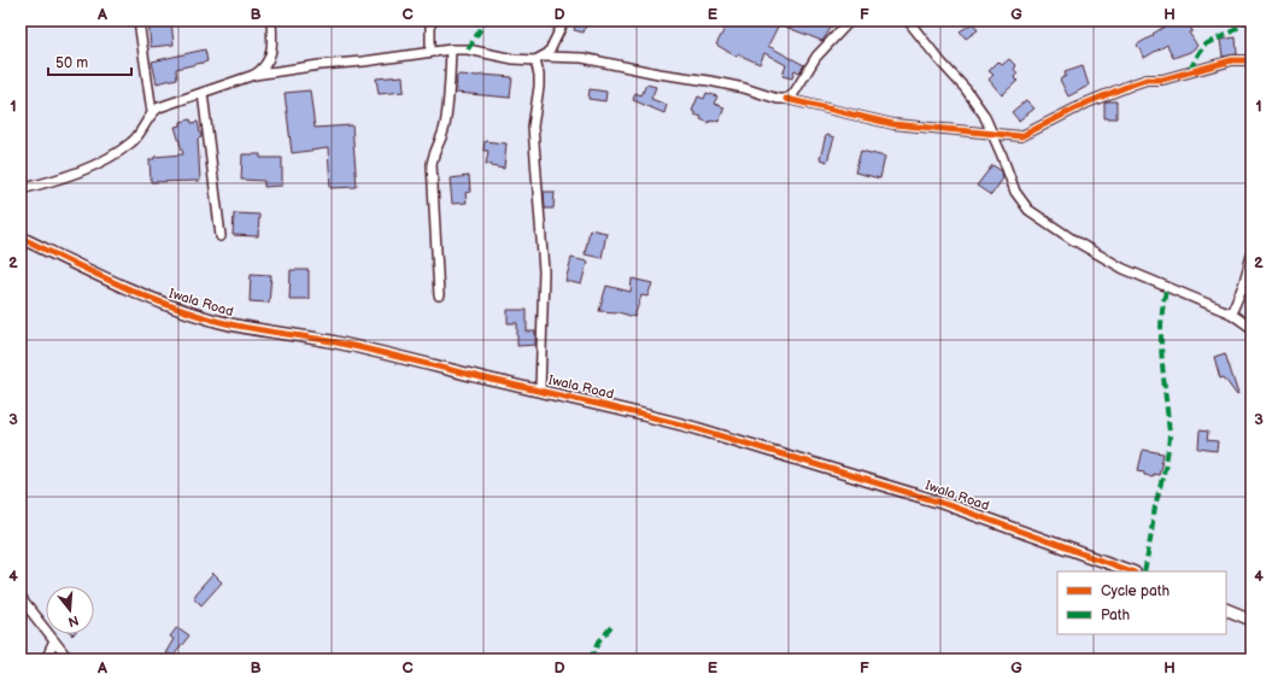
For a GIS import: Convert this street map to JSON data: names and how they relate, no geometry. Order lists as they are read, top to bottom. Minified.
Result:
{"streets":{"street":["Iwala Road"]},"legend":["Cycle path","Path"],"scale_bar":"50 m","north":"bottom","grid":{"columns":["A","B","C","D","E","F","G","H"],"rows":["1","2","3","4"]}}
